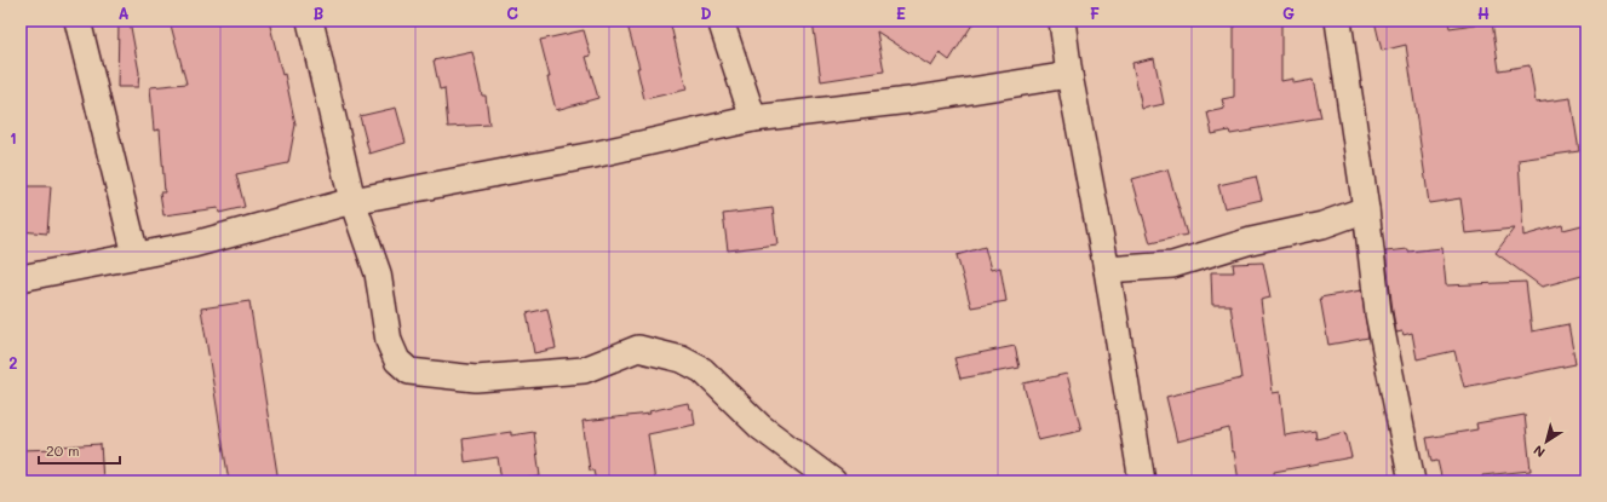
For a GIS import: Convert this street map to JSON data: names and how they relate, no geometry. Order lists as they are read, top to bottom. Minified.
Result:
{"scale_bar":"20 m","north":"bottom left","grid":{"columns":["A","B","C","D","E","F","G","H"],"rows":["1","2"]}}
